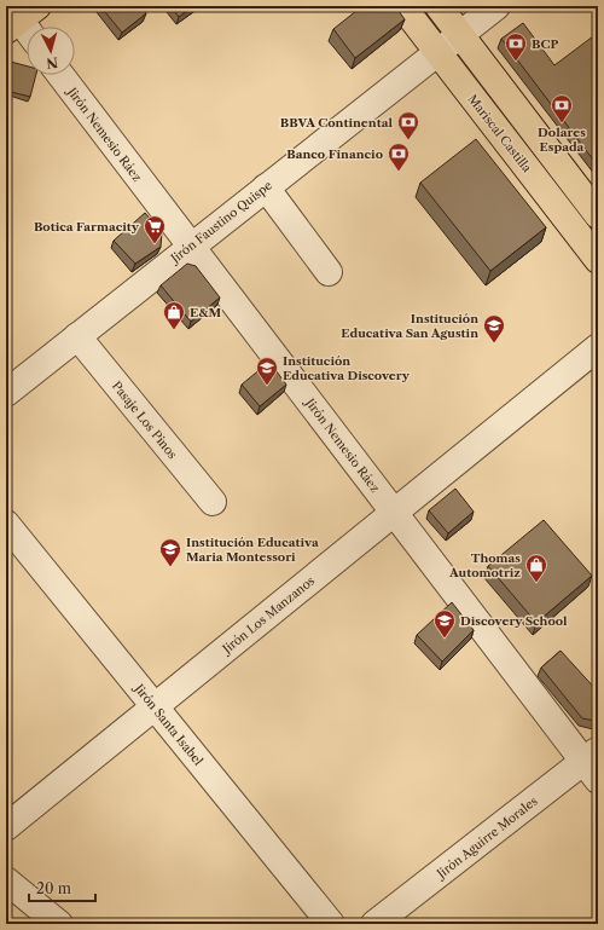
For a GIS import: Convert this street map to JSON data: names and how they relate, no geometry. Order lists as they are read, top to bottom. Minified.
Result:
{"streets":{"highway":["Mariscal Castilla"],"street":["Jirón Nemesio Ráez","Jirón Faustino Quispe","Pasaje Los Pinos","Jirón Los Manzanos","Jirón Santa Isabel","Jirón Aguirre Morales"]},"crossings":[["Mariscal Castilla","Jirón Faustino Quispe"],["Jirón Nemesio Ráez","Jirón Faustino Quispe"],["Jirón Nemesio Ráez","Jirón Los Manzanos"],["Jirón Nemesio Ráez","Jirón Aguirre Morales"],["Jirón Faustino Quispe","Pasaje Los Pinos"],["Jirón Los Manzanos","Jirón Santa Isabel"]],"places":{"bank":["BCP","Dolares Espada","BBVA Continental","Banco Financio"],"supermarket":["Botica Farmacity"],"shop":["E&M","Thomas Automotriz"],"school or university":["Institución Educativa San Agustin","Institución Educativa Discovery","Institución Educativa Maria Montessori","Discovery School"]},"scale_bar":"20 m","north":"bottom"}
